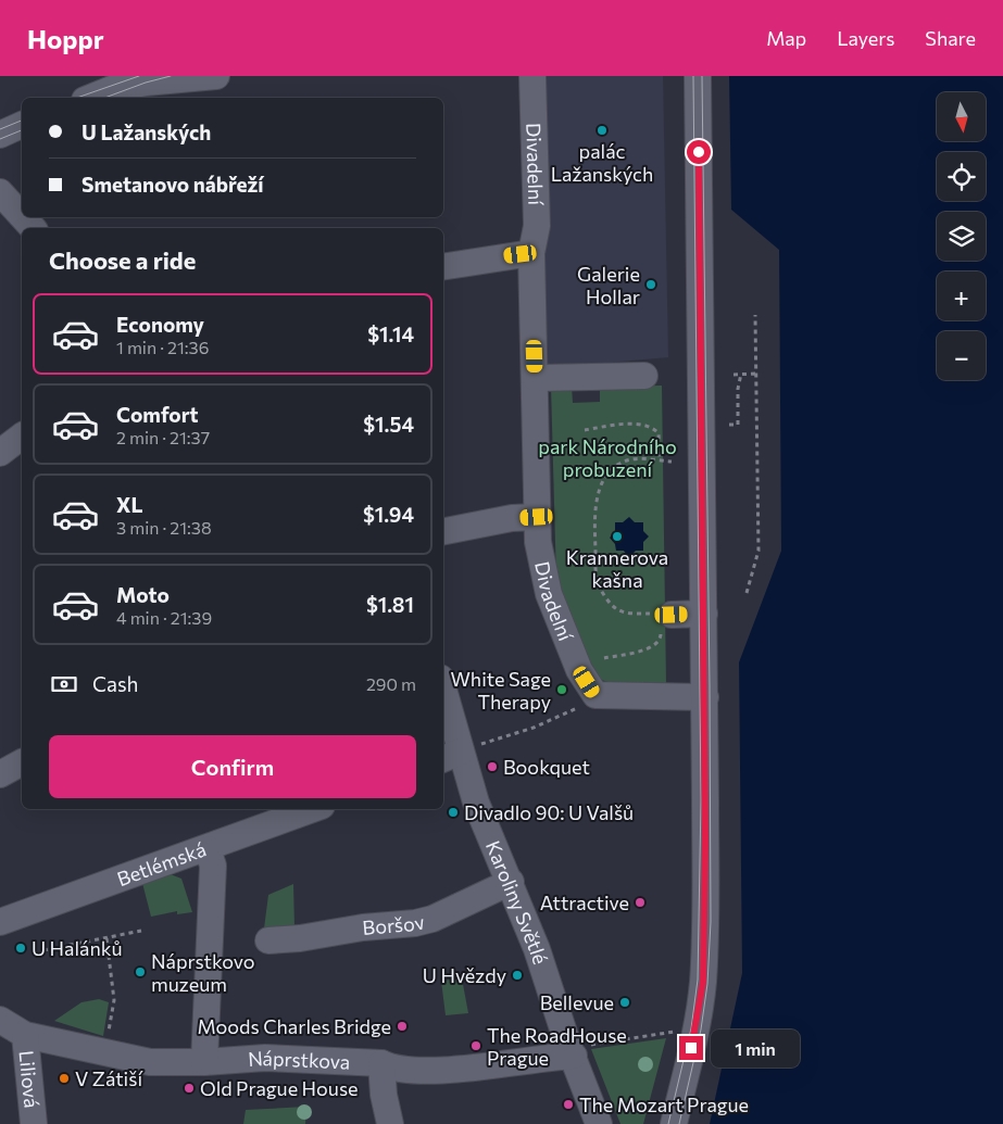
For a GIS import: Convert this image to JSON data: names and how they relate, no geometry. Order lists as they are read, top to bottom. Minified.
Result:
{"streets":{"street":["Divadelní","Betlémská","Karoliny Světlé","Boršov","Náprstkova","Liliová"]},"crossings":[["Karoliny Světlé","Boršov"],["Karoliny Světlé","Náprstkova"],["Náprstkova","Liliová"]],"parks":["park Národního probuzení"],"places":["palác Lažanských","Galerie Hollar","Krannerova kašna","White Sage Therapy","Bookquet","Divadlo 90: U Valšů","Attractive","U Halánků","Náprstkovo muzeum","U Hvězdy","Bellevue","Moods Charles Bridge","The RoadHouse Prague","V Zátiší","Old Prague House","The Mozart Prague"],"north":"bottom","page":{"header":"Hoppr","nav":["Map","Layers","Share"],"map_buttons":["+","−"],"banner":["U Lažanských","Smetanovo nábřeží"],"heading":"Choose a ride","list":[{"name":"Economy","note":"1 min · 21:36","value":"$1.14"},{"name":"Comfort","note":"2 min · 21:37","value":"$1.54"},{"name":"XL","note":"3 min · 21:38","value":"$1.94"},{"name":"Moto","note":"4 min · 21:39","value":"$1.81"}],"pay":["Cash","290 m"],"buttons":"Confirm","bubble":"1 min"}}
